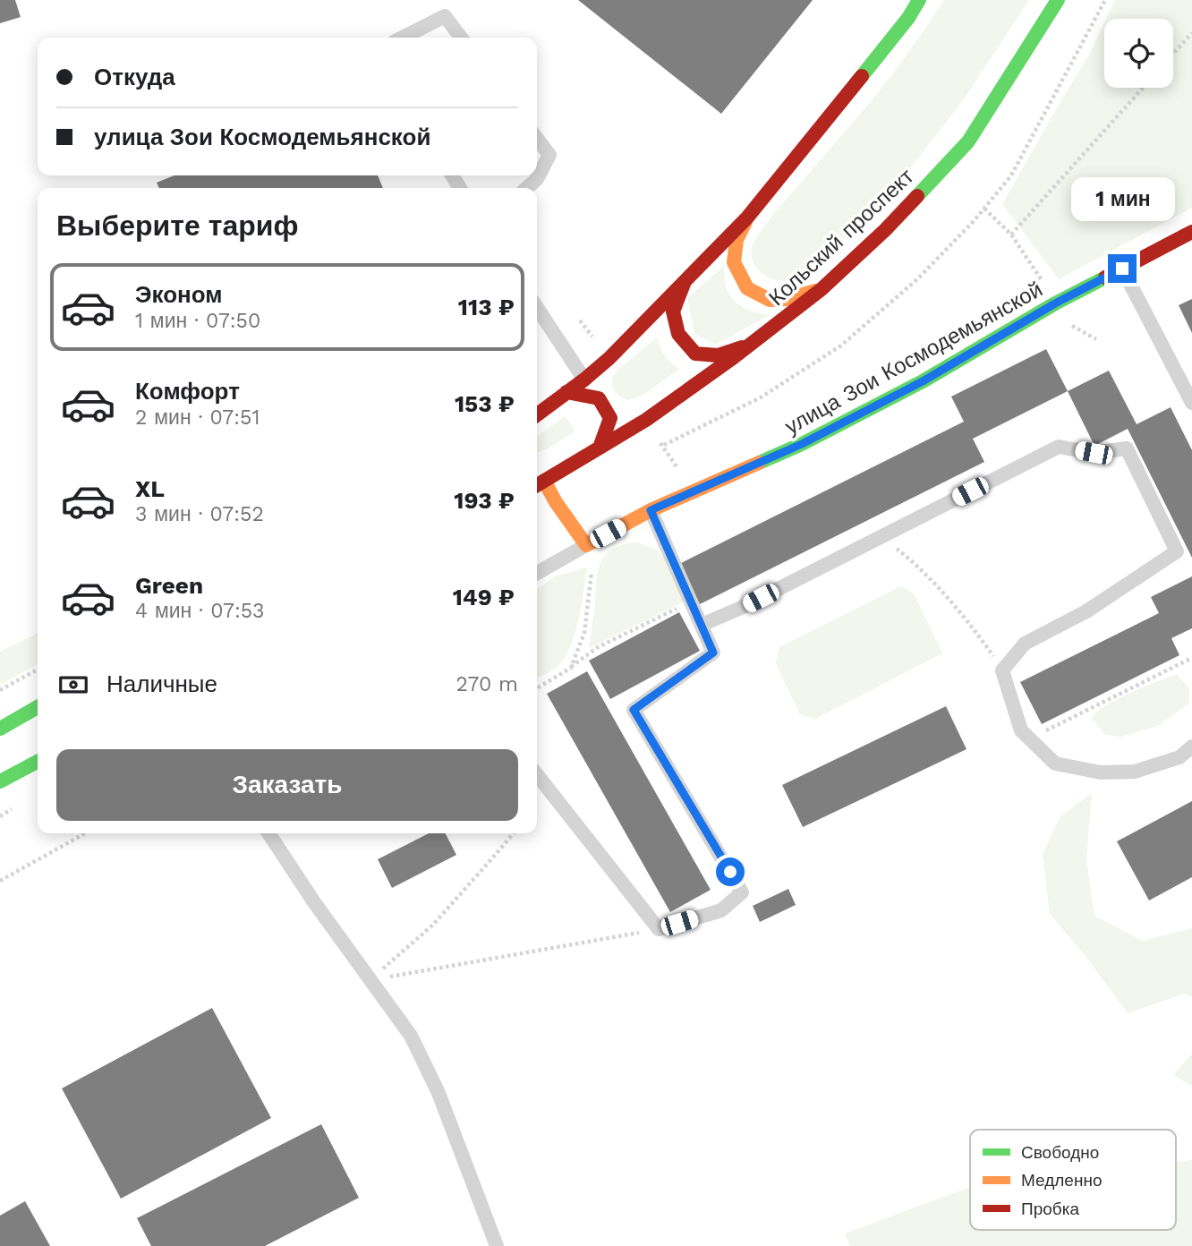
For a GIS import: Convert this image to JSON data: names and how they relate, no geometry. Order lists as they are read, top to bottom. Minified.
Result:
{"streets":{"main road":["Кольский проспект","улица Зои Космодемьянской"]},"legend":["Свободно","Медленно","Пробка"],"page":{"banner":["Откуда","улица Зои Космодемьянской"],"bubble":"1 мин","heading":"Выберите тариф","list":[{"name":"Эконом","note":"1 мин · 07:50","value":"113 ₽"},{"name":"Комфорт","note":"2 мин · 07:51","value":"153 ₽"},{"name":"XL","note":"3 мин · 07:52","value":"193 ₽"},{"name":"Green","note":"4 мин · 07:53","value":"149 ₽"}],"pay":["Наличные","270 m"],"buttons":"Заказать"}}
